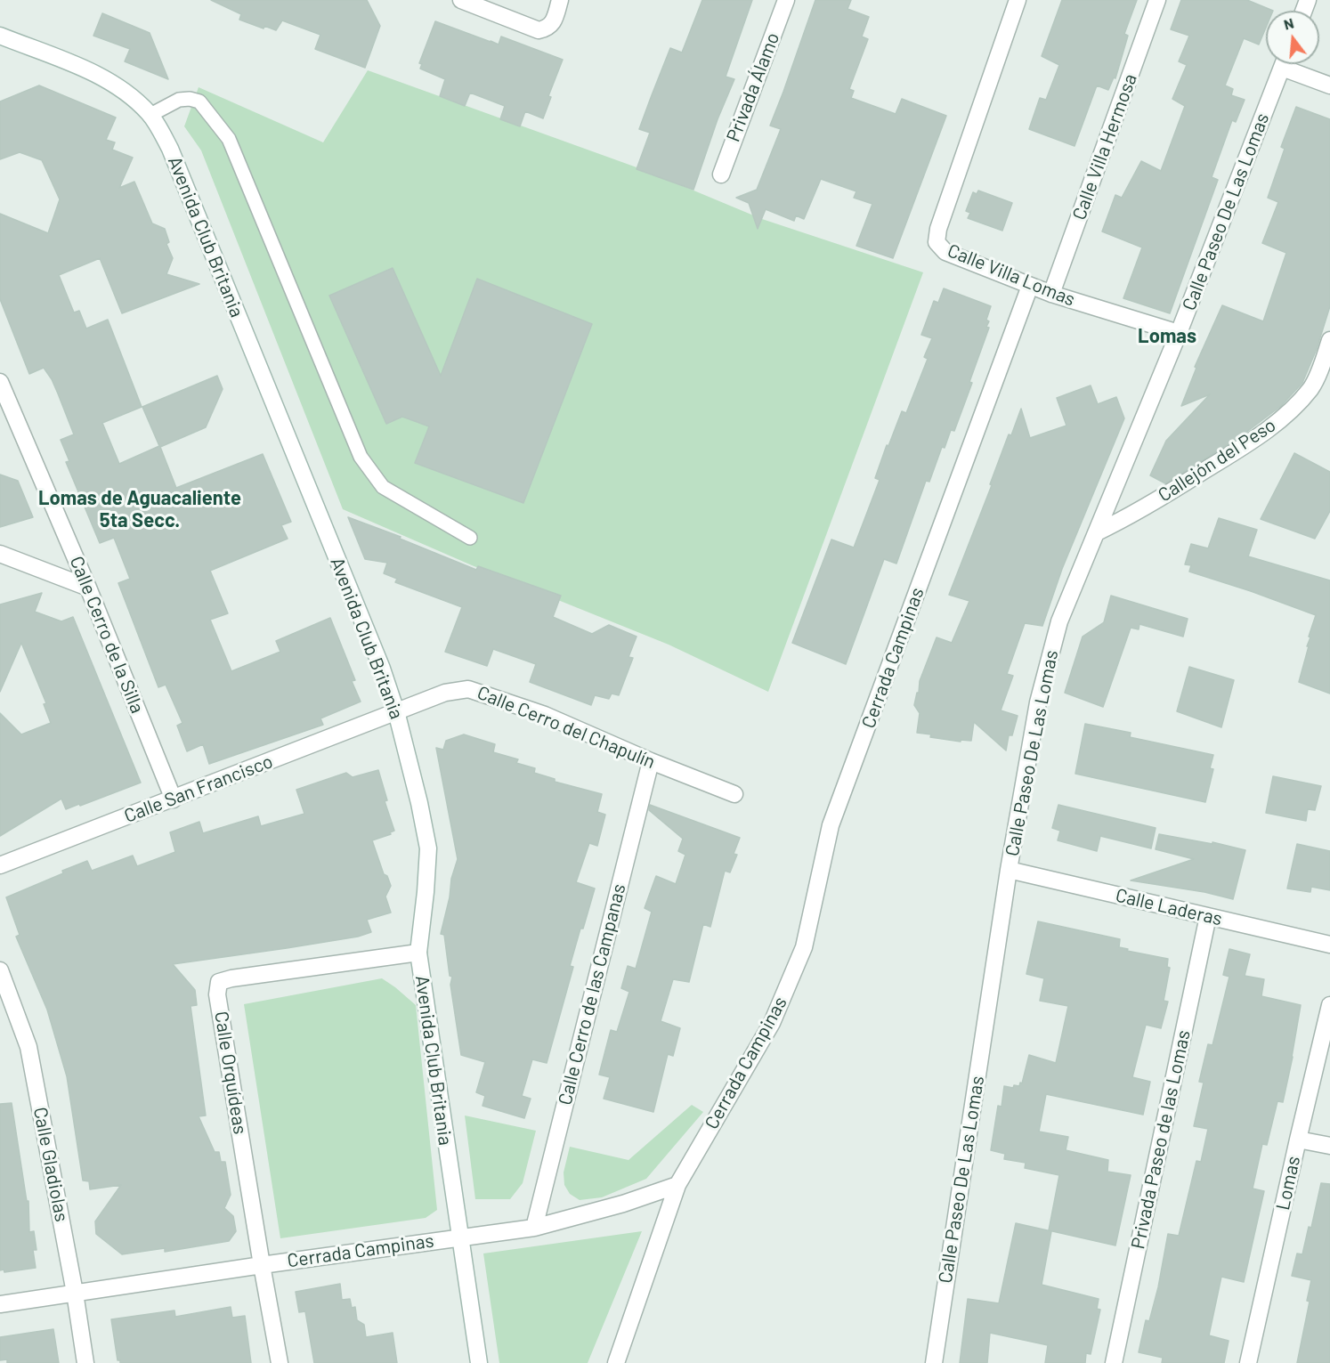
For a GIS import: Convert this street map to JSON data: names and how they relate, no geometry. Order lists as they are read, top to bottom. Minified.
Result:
{"streets":{"street":["Privada Álamo","Calle Villa Hermosa","Calle Paseo De Las Lomas","Avenida Club Britania","Calle Villa Lomas","Callejón del Peso","Calle Cerro de la Silla","Cerrada Campinas","Calle Cerro del Chapulín","Calle San Francisco","Calle Laderas","Calle Cerro de las Campanas","Calle Orquídeas","Privada Paseo de las Lomas","Calle Gladiolas","Lomas"]},"crossings":[["Calle Villa Hermosa","Calle Villa Lomas"],["Calle Paseo De Las Lomas","Calle Villa Lomas"],["Calle Paseo De Las Lomas","Callejón del Peso"],["Calle Paseo De Las Lomas","Calle Laderas"],["Avenida Club Britania","Cerrada Campinas"],["Avenida Club Britania","Calle Cerro del Chapulín"],["Avenida Club Britania","Calle San Francisco"],["Avenida Club Britania","Calle Orquídeas"],["Calle Villa Lomas","Cerrada Campinas"],["Calle Cerro de la Silla","Calle San Francisco"],["Cerrada Campinas","Calle Cerro de las Campanas"],["Cerrada Campinas","Calle Orquídeas"],["Cerrada Campinas","Calle Gladiolas"],["Calle Cerro del Chapulín","Calle San Francisco"],["Calle Cerro del Chapulín","Calle Cerro de las Campanas"],["Calle Laderas","Privada Paseo de las Lomas"]],"districts":["Lomas","Lomas de Aguacaliente 5ta Secc."],"north":"top"}
